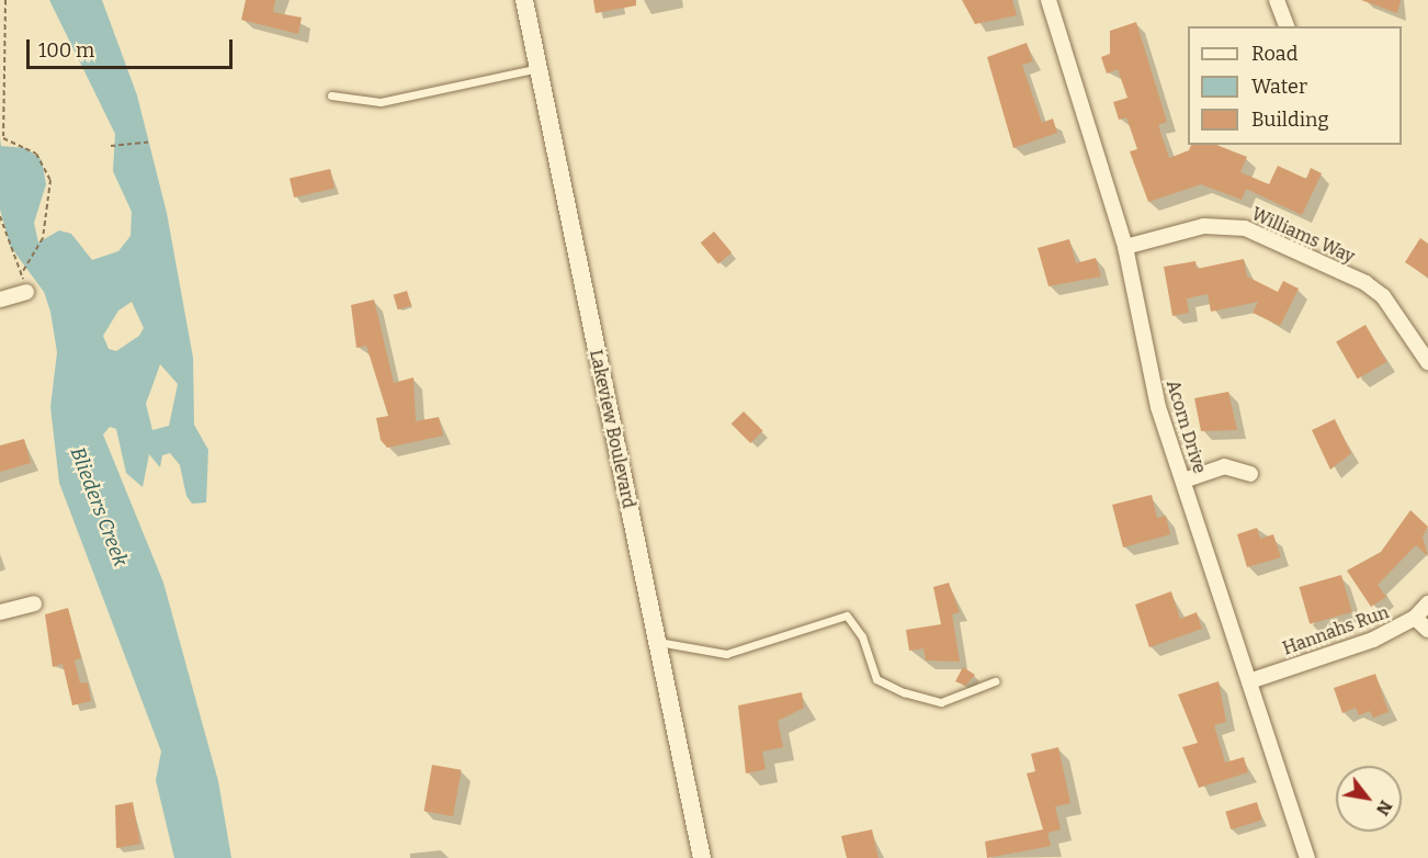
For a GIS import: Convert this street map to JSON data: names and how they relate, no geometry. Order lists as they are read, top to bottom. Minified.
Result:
{"streets":{"street":["Williams Way","Acorn Drive","Lakeview Boulevard","Hannahs Run"]},"crossings":[["Williams Way","Acorn Drive"],["Acorn Drive","Hannahs Run"]],"water":["Blieders Creek"],"legend":["Road","Water","Building"],"scale_bar":"100 m","north":"bottom right"}
